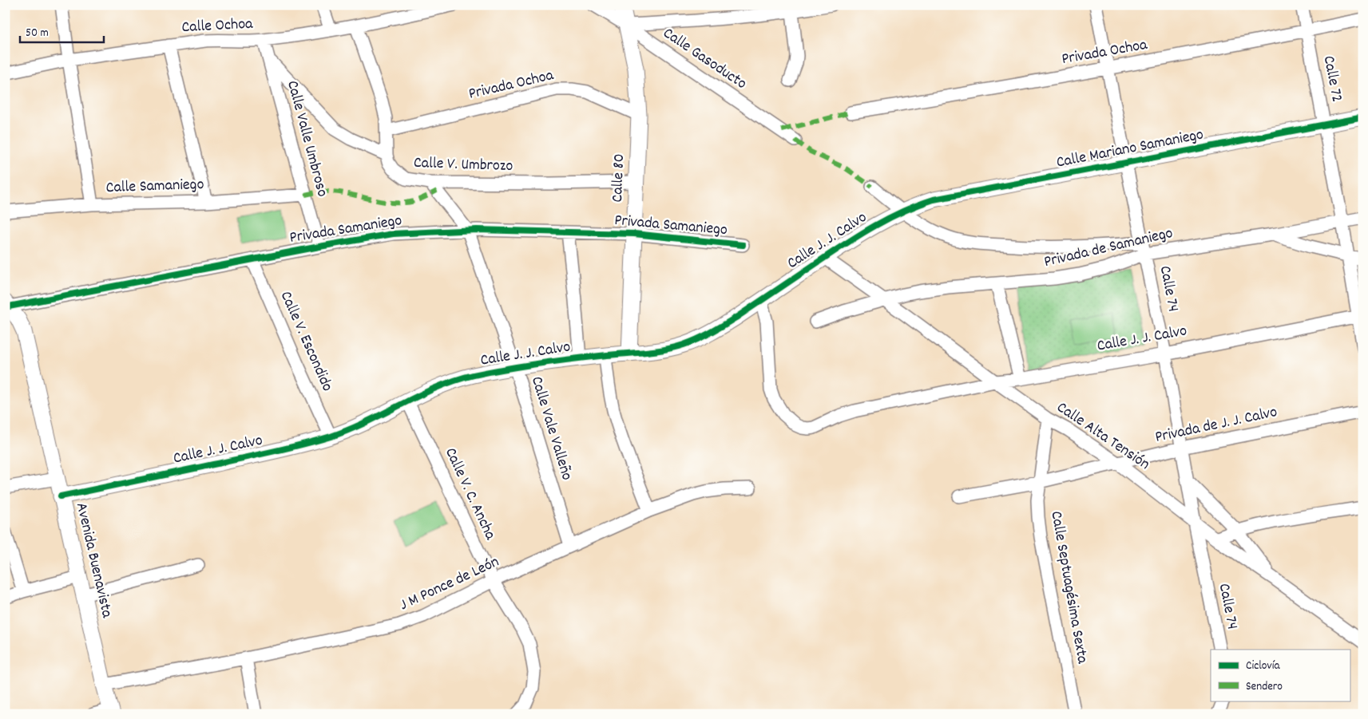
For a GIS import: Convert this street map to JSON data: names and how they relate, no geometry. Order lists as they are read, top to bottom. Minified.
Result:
{"streets":{"street":["Calle Ochoa","Privada Ochoa","Calle Gasoducto","Calle 72","Calle Valle Umbroso","Calle Mariano Samaniego","Calle V. Umbrozo","Calle 80","Calle Samaniego","Privada Samaniego","Calle J. J. Calvo","Privada de Samaniego","Calle 74","Calle V. Escondido","Privada de J. J. Calvo","Calle Vale Valleño","Calle Alta Tensión","Calle V. C. Ancha","Avenida Buenavista","J M Ponce de León","Calle Septuagésima Sexta"]},"crossings":[["Calle Ochoa","Calle Valle Umbroso"],["Privada Ochoa","Calle 72"],["Privada Ochoa","Calle 80"],["Privada Ochoa","Calle 74"],["Calle Gasoducto","Calle 80"],["Calle 72","Calle Mariano Samaniego"],["Calle 72","Calle J. J. Calvo"],["Calle 72","Privada de Samaniego"],["Calle Valle Umbroso","Calle Samaniego"],["Calle Valle Umbroso","Privada Samaniego"],["Calle Mariano Samaniego","Calle J. J. Calvo"],["Calle Mariano Samaniego","Privada de Samaniego"],["Calle Mariano Samaniego","Calle 74"],["Calle V. Umbrozo","Calle 80"],["Calle V. Umbrozo","Calle Vale Valleño"],["Calle 80","Privada Samaniego"],["Calle 80","Calle J. J. Calvo"],["Privada Samaniego","Calle V. Escondido"],["Privada Samaniego","Calle Vale Valleño"],["Privada Samaniego","Avenida Buenavista"],["Calle J. J. Calvo","Privada de Samaniego"],["Calle J. J. Calvo","Calle 74"],["Calle J. J. Calvo","Calle V. Escondido"],["Calle J. J. Calvo","Calle Vale Valleño"],["Calle J. J. Calvo","Calle Alta Tensión"],["Calle J. J. Calvo","Calle V. C. Ancha"],["Calle J. J. Calvo","Avenida Buenavista"],["Privada de Samaniego","Calle 74"],["Privada de Samaniego","Calle Alta Tensión"],["Calle 74","Privada de J. J. Calvo"],["Calle 74","Calle Alta Tensión"],["Privada de J. J. Calvo","Calle Alta Tensión"],["Privada de J. J. Calvo","Calle Septuagésima Sexta"],["Calle Vale Valleño","J M Ponce de León"],["Calle Alta Tensión","Calle Septuagésima Sexta"],["Calle V. C. Ancha","J M Ponce de León"],["Avenida Buenavista","J M Ponce de León"]],"legend":["Ciclovía","Sendero"],"scale_bar":"50 m"}
